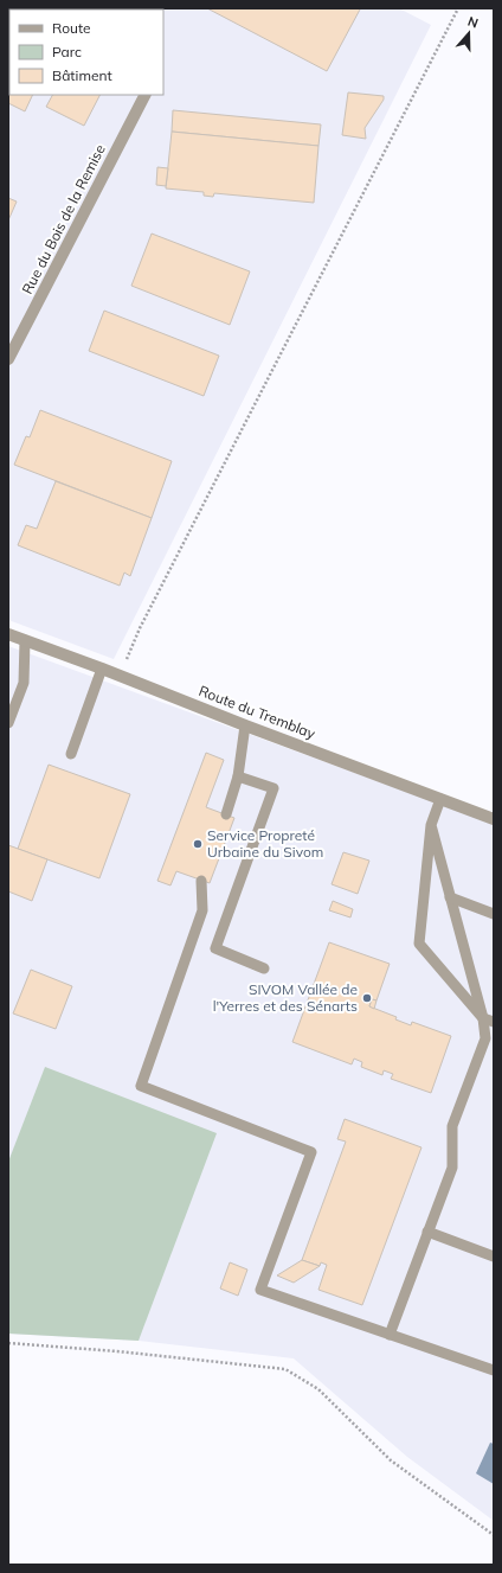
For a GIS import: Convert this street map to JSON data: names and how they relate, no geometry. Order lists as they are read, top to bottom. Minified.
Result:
{"streets":{"street":["Rue du Bois de la Remise","Route du Tremblay"]},"places":["Service Propreté Urbaine du Sivom","SIVOM Vallée de l'Yerres et des Sénarts"],"legend":["Route","Parc","Bâtiment"],"north":"top"}
